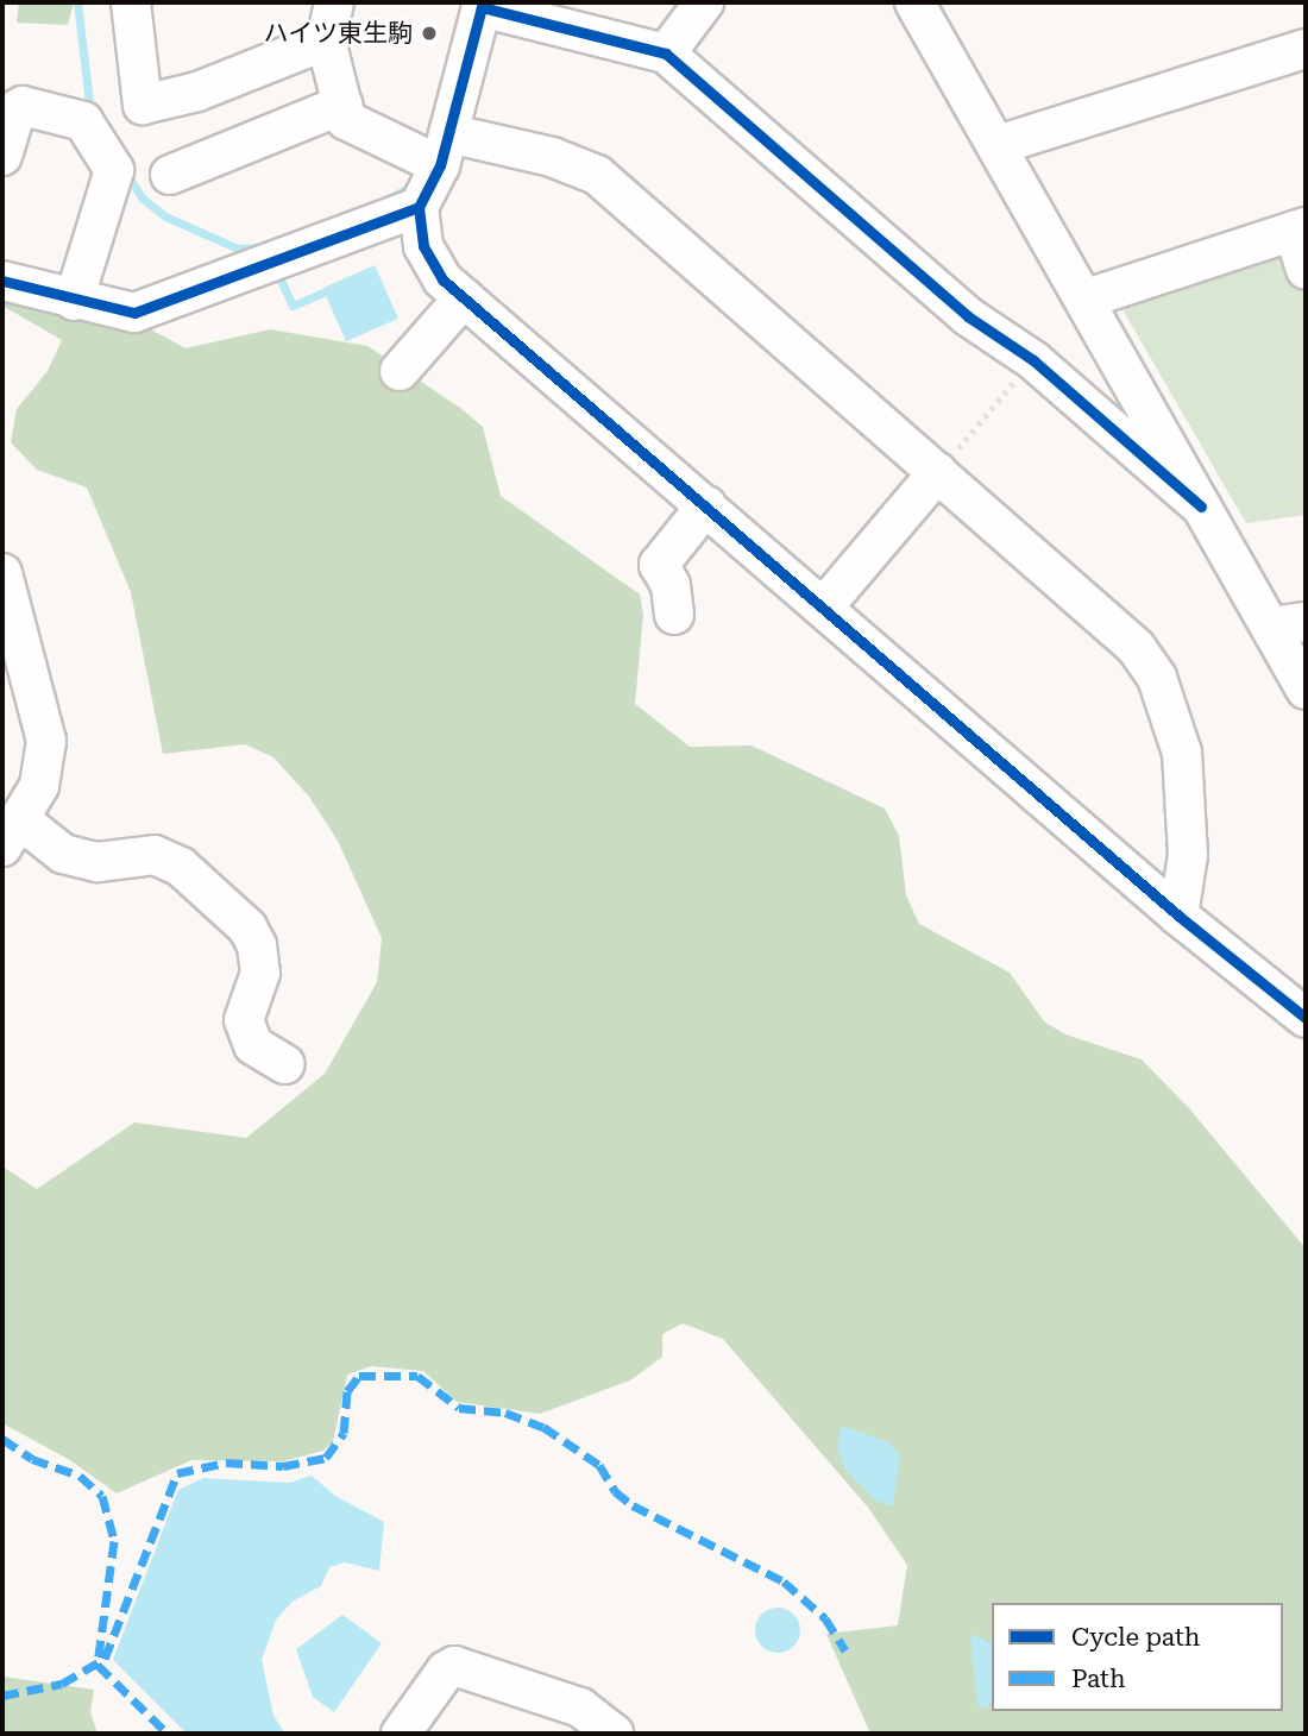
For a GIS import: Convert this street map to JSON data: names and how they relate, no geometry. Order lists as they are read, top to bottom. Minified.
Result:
{"places":["ハイツ東生駒"],"legend":["Cycle path","Path"]}
